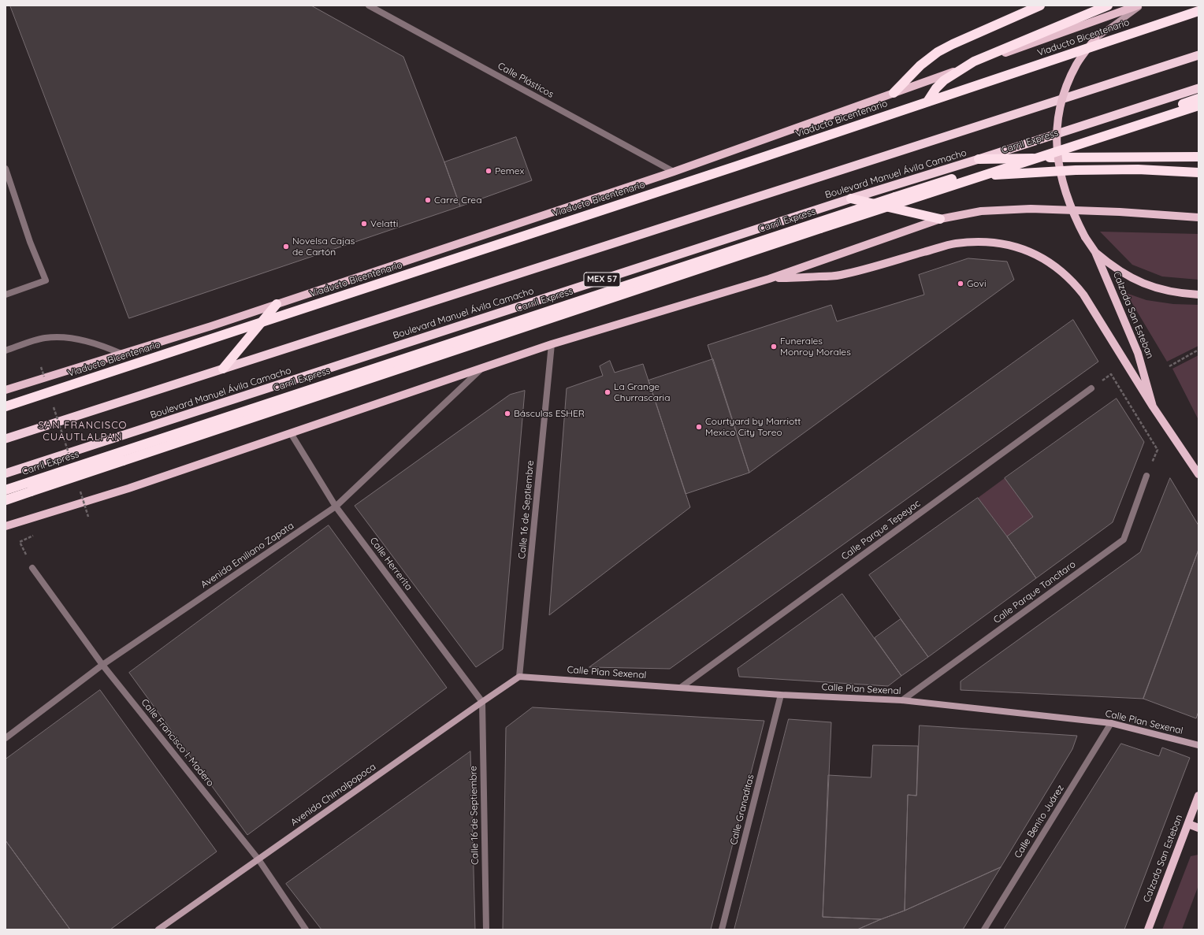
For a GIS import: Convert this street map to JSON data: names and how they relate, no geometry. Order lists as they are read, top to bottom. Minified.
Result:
{"streets":{"highway":["Viaducto Bicentenario","Carril Express","Boulevard Manuel Ávila Camacho","MEX 57"],"main road":["Calzada San Esteban","Calle Plan Sexenal","Avenida Chimalpopoca"],"street":["Calle Plásticos","Calle 16 de Septiembre","Calle Parque Tepeyac","Avenida Emiliano Zapata","Calle Herrerita","Calle Parque Tancítaro","Calle Francisco I. Madero","Calle Granaditas","Calle Benito Juárez"]},"crossings":[["Calle 16 de Septiembre","Calle Herrerita"],["Calle 16 de Septiembre","Calle Plan Sexenal"],["Calle 16 de Septiembre","Avenida Chimalpopoca"],["Calle Parque Tepeyac","Calle Plan Sexenal"],["Avenida Emiliano Zapata","Calle Herrerita"],["Avenida Emiliano Zapata","Calle Francisco I. Madero"],["Calle Herrerita","Avenida Chimalpopoca"],["Calle Parque Tancítaro","Calle Plan Sexenal"],["Calle Plan Sexenal","Avenida Chimalpopoca"],["Calle Plan Sexenal","Calle Granaditas"],["Calle Plan Sexenal","Calle Benito Juárez"],["Calle Francisco I. Madero","Avenida Chimalpopoca"]],"districts":["SAN FRANCISCO CUAUTLALPAN"],"places":["Pemex","Carre Crea","Velatti","Novelsa Cajas de Cartón","Govi","Funerales Monroy Morales","La Grange Churrascaria","Básculas ESHER","Courtyard by Marriott Mexico City Toreo"]}
